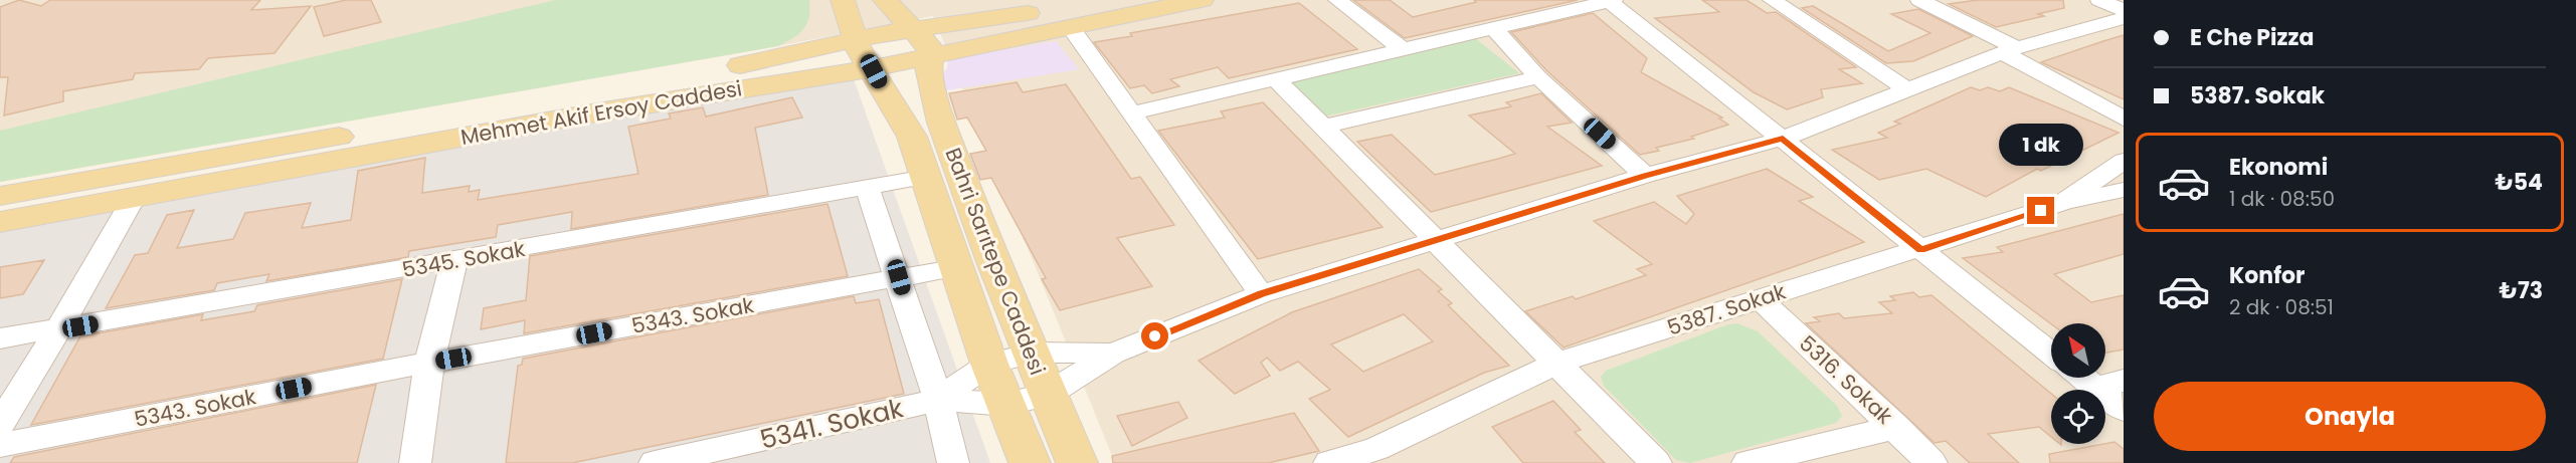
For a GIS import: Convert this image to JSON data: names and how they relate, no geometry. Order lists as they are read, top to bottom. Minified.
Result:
{"streets":{"main road":["Mehmet Akif Ersoy Caddesi","Bahri Sarıtepe Caddesi"],"street":["5345. Sokak","5387. Sokak","5343. Sokak","5316. Sokak","5341. Sokak"]},"crossings":[["Mehmet Akif Ersoy Caddesi","Bahri Sarıtepe Caddesi"],["5345. Sokak","Bahri Sarıtepe Caddesi"],["Bahri Sarıtepe Caddesi","5343. Sokak"],["5387. Sokak","5316. Sokak"]],"north":"top left","page":{"banner":["E Che Pizza","5387. Sokak"],"bubble":"1 dk","list":[{"name":"Ekonomi","note":"1 dk · 08:50","value":"₺54"},{"name":"Konfor","note":"2 dk · 08:51","value":"₺73"}],"buttons":"Onayla"}}
